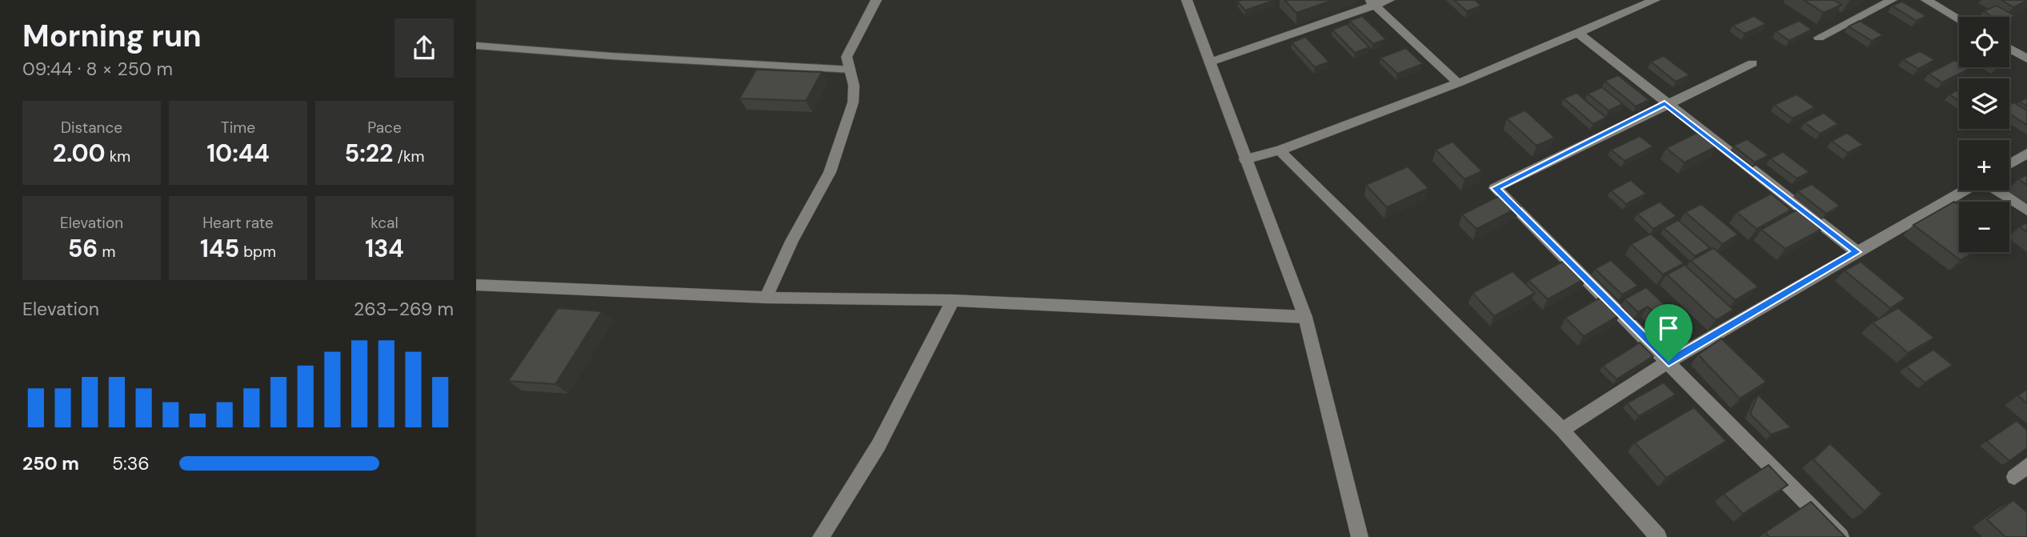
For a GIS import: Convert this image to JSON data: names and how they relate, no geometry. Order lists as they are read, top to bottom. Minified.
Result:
{"page":{"heading":["Morning run","09:44 · 8 × 250 m"],"map_buttons":["+","−"],"stats":[["Distance","2.00 km"],["Time","10:44"],["Pace","5:22 /km"],["Elevation","56 m"],["Heart rate","145 bpm"],["kcal","134"]],"chart":["Elevation","263–269 m"],"list":[{"name":"250 m","note":"5:36"}]}}
